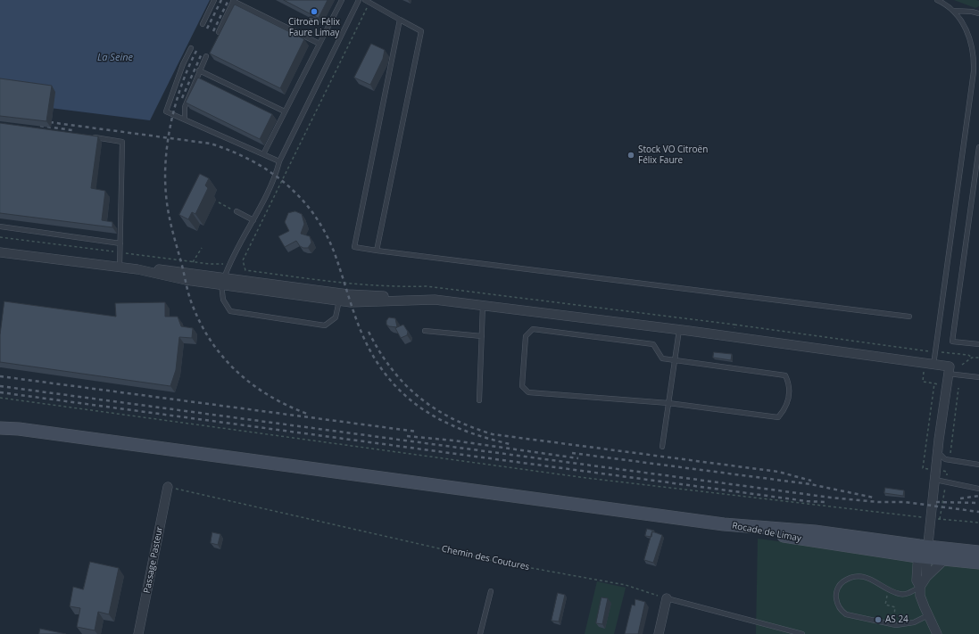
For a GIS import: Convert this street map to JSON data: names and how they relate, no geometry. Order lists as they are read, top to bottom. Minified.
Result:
{"streets":{"main road":["Rocade de Limay"],"street":["Passage Pasteur"],"path":["Chemin des Coutures"]},"crossings":[["Chemin des Coutures","Passage Pasteur"]],"water":["La Seine"],"places":["Citroën Félix Faure Limay","Stock VO Citroën Félix Faure","AS 24"]}
